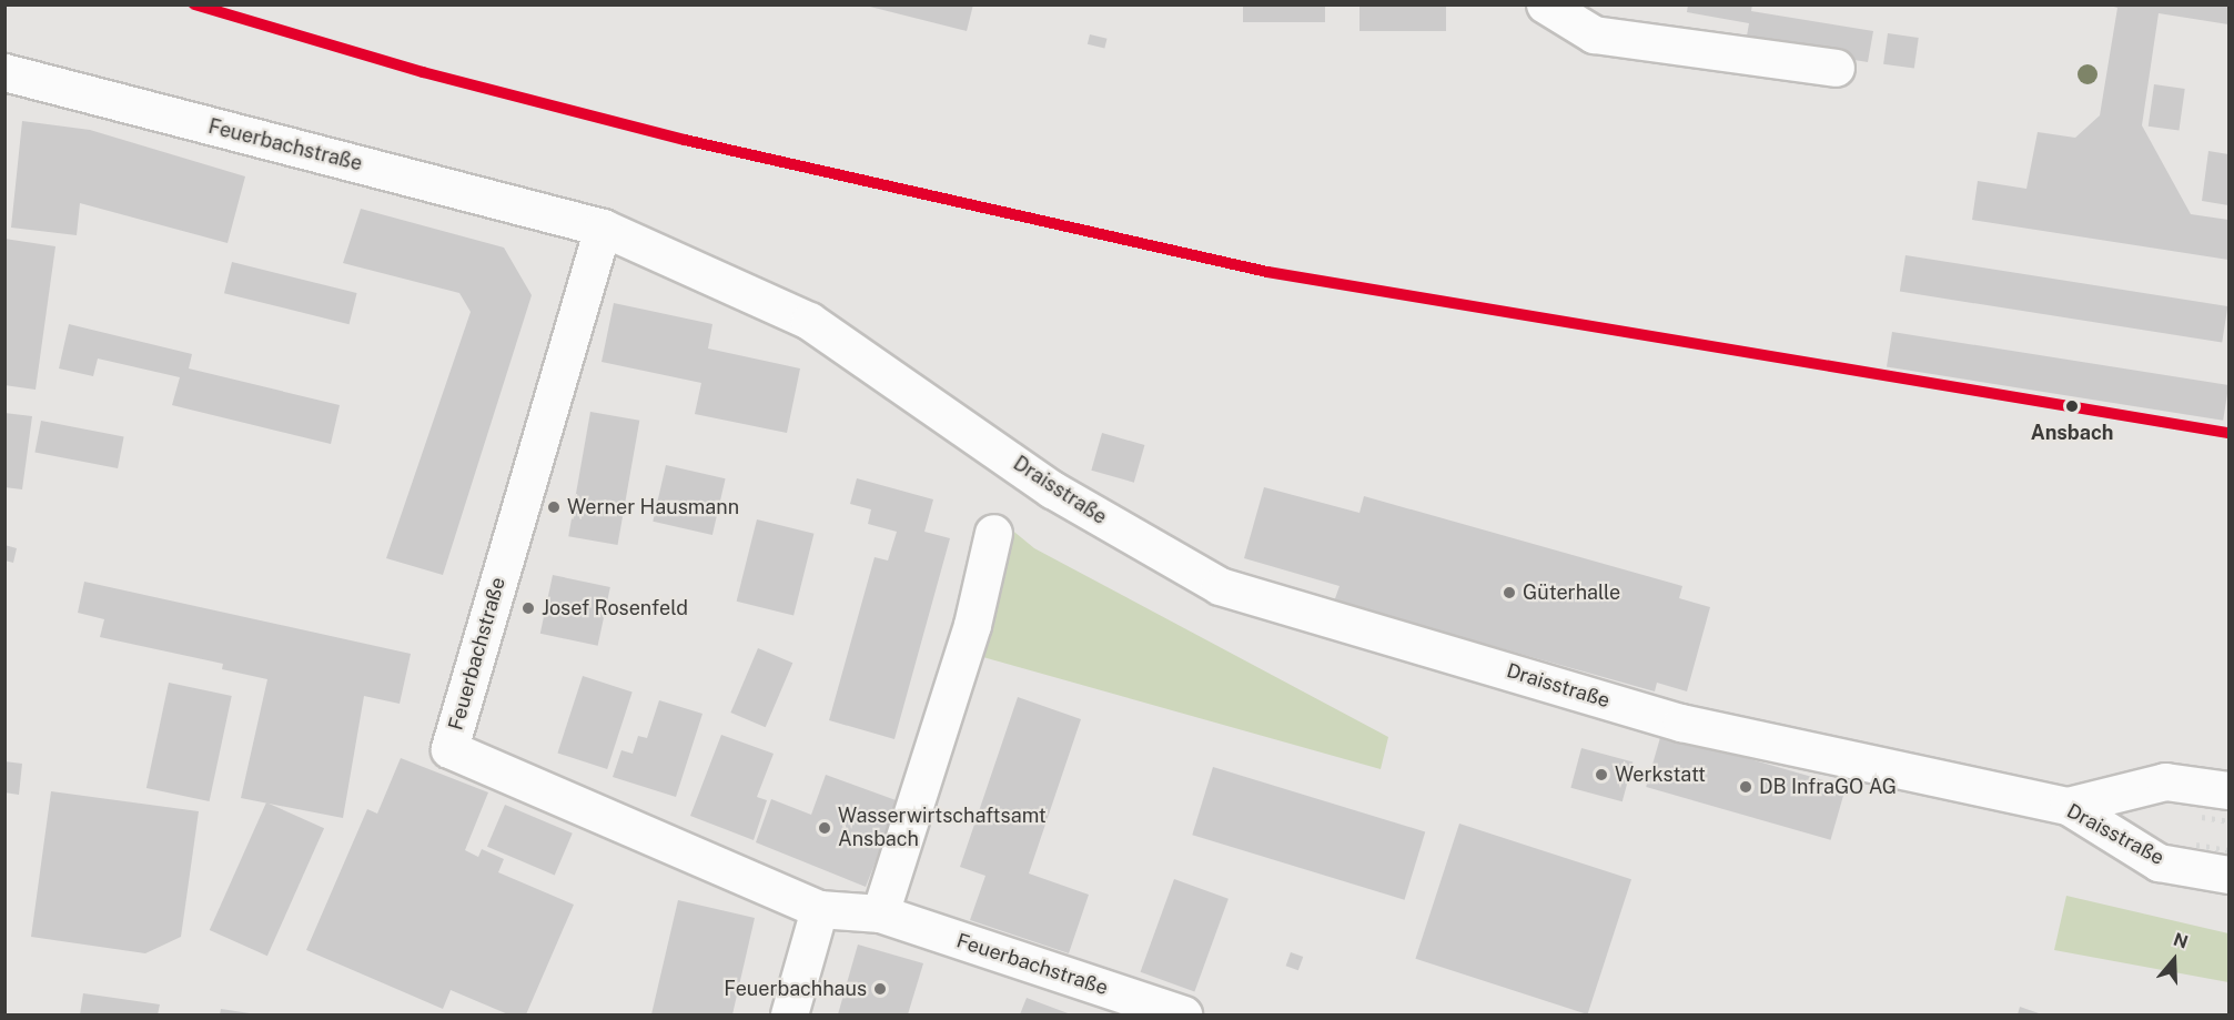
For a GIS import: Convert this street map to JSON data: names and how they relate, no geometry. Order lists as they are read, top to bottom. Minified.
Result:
{"streets":{"street":["Feuerbachstraße","Draisstraße"]},"crossings":[["Feuerbachstraße","Draisstraße"]],"places":["Ansbach","Werner Hausmann","Güterhalle","Josef Rosenfeld","Werkstatt","DB InfraGO AG","Wasserwirtschaftsamt Ansbach","Feuerbachhaus"],"north":"top"}
